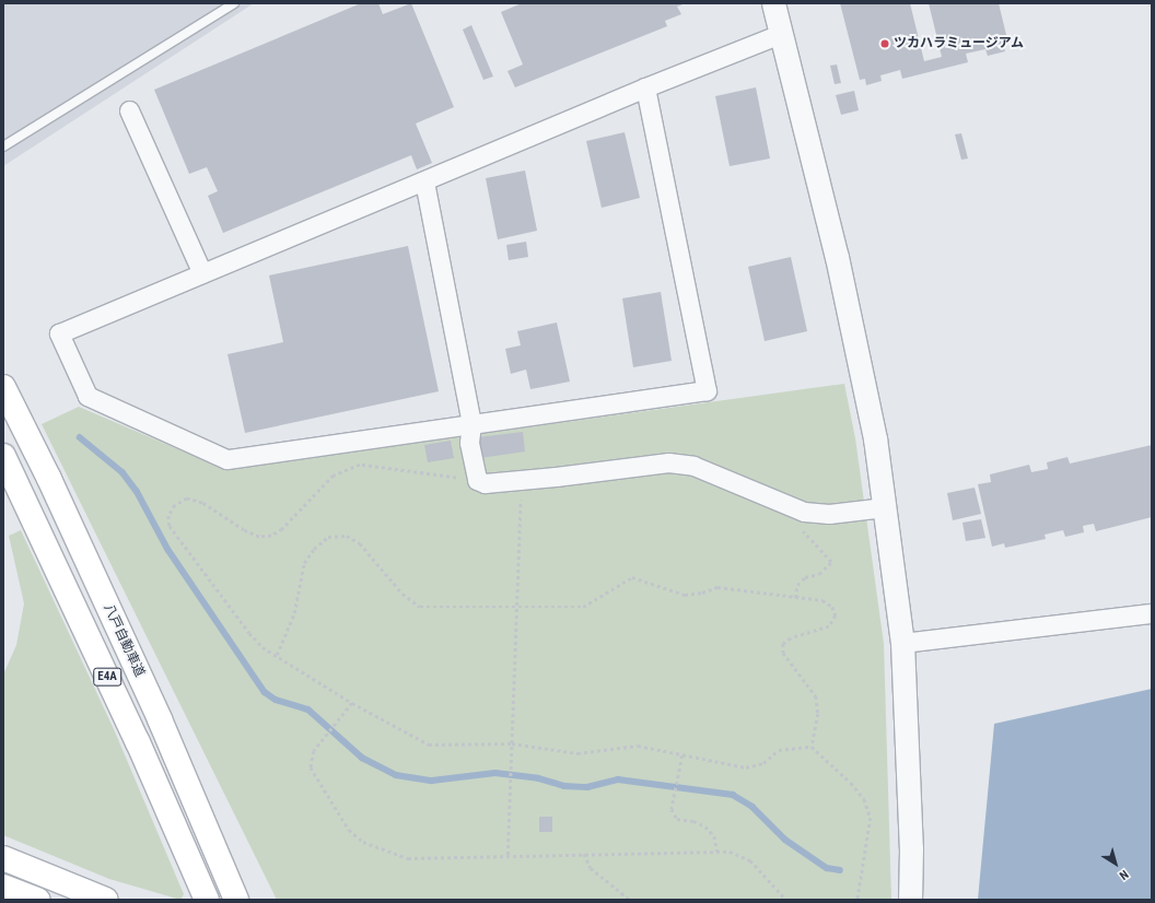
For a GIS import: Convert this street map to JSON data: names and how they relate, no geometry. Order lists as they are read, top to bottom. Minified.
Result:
{"streets":{"highway":["八戸自動車道","E4A"]},"places":["ツカハラミュージアム"],"north":"bottom right"}
